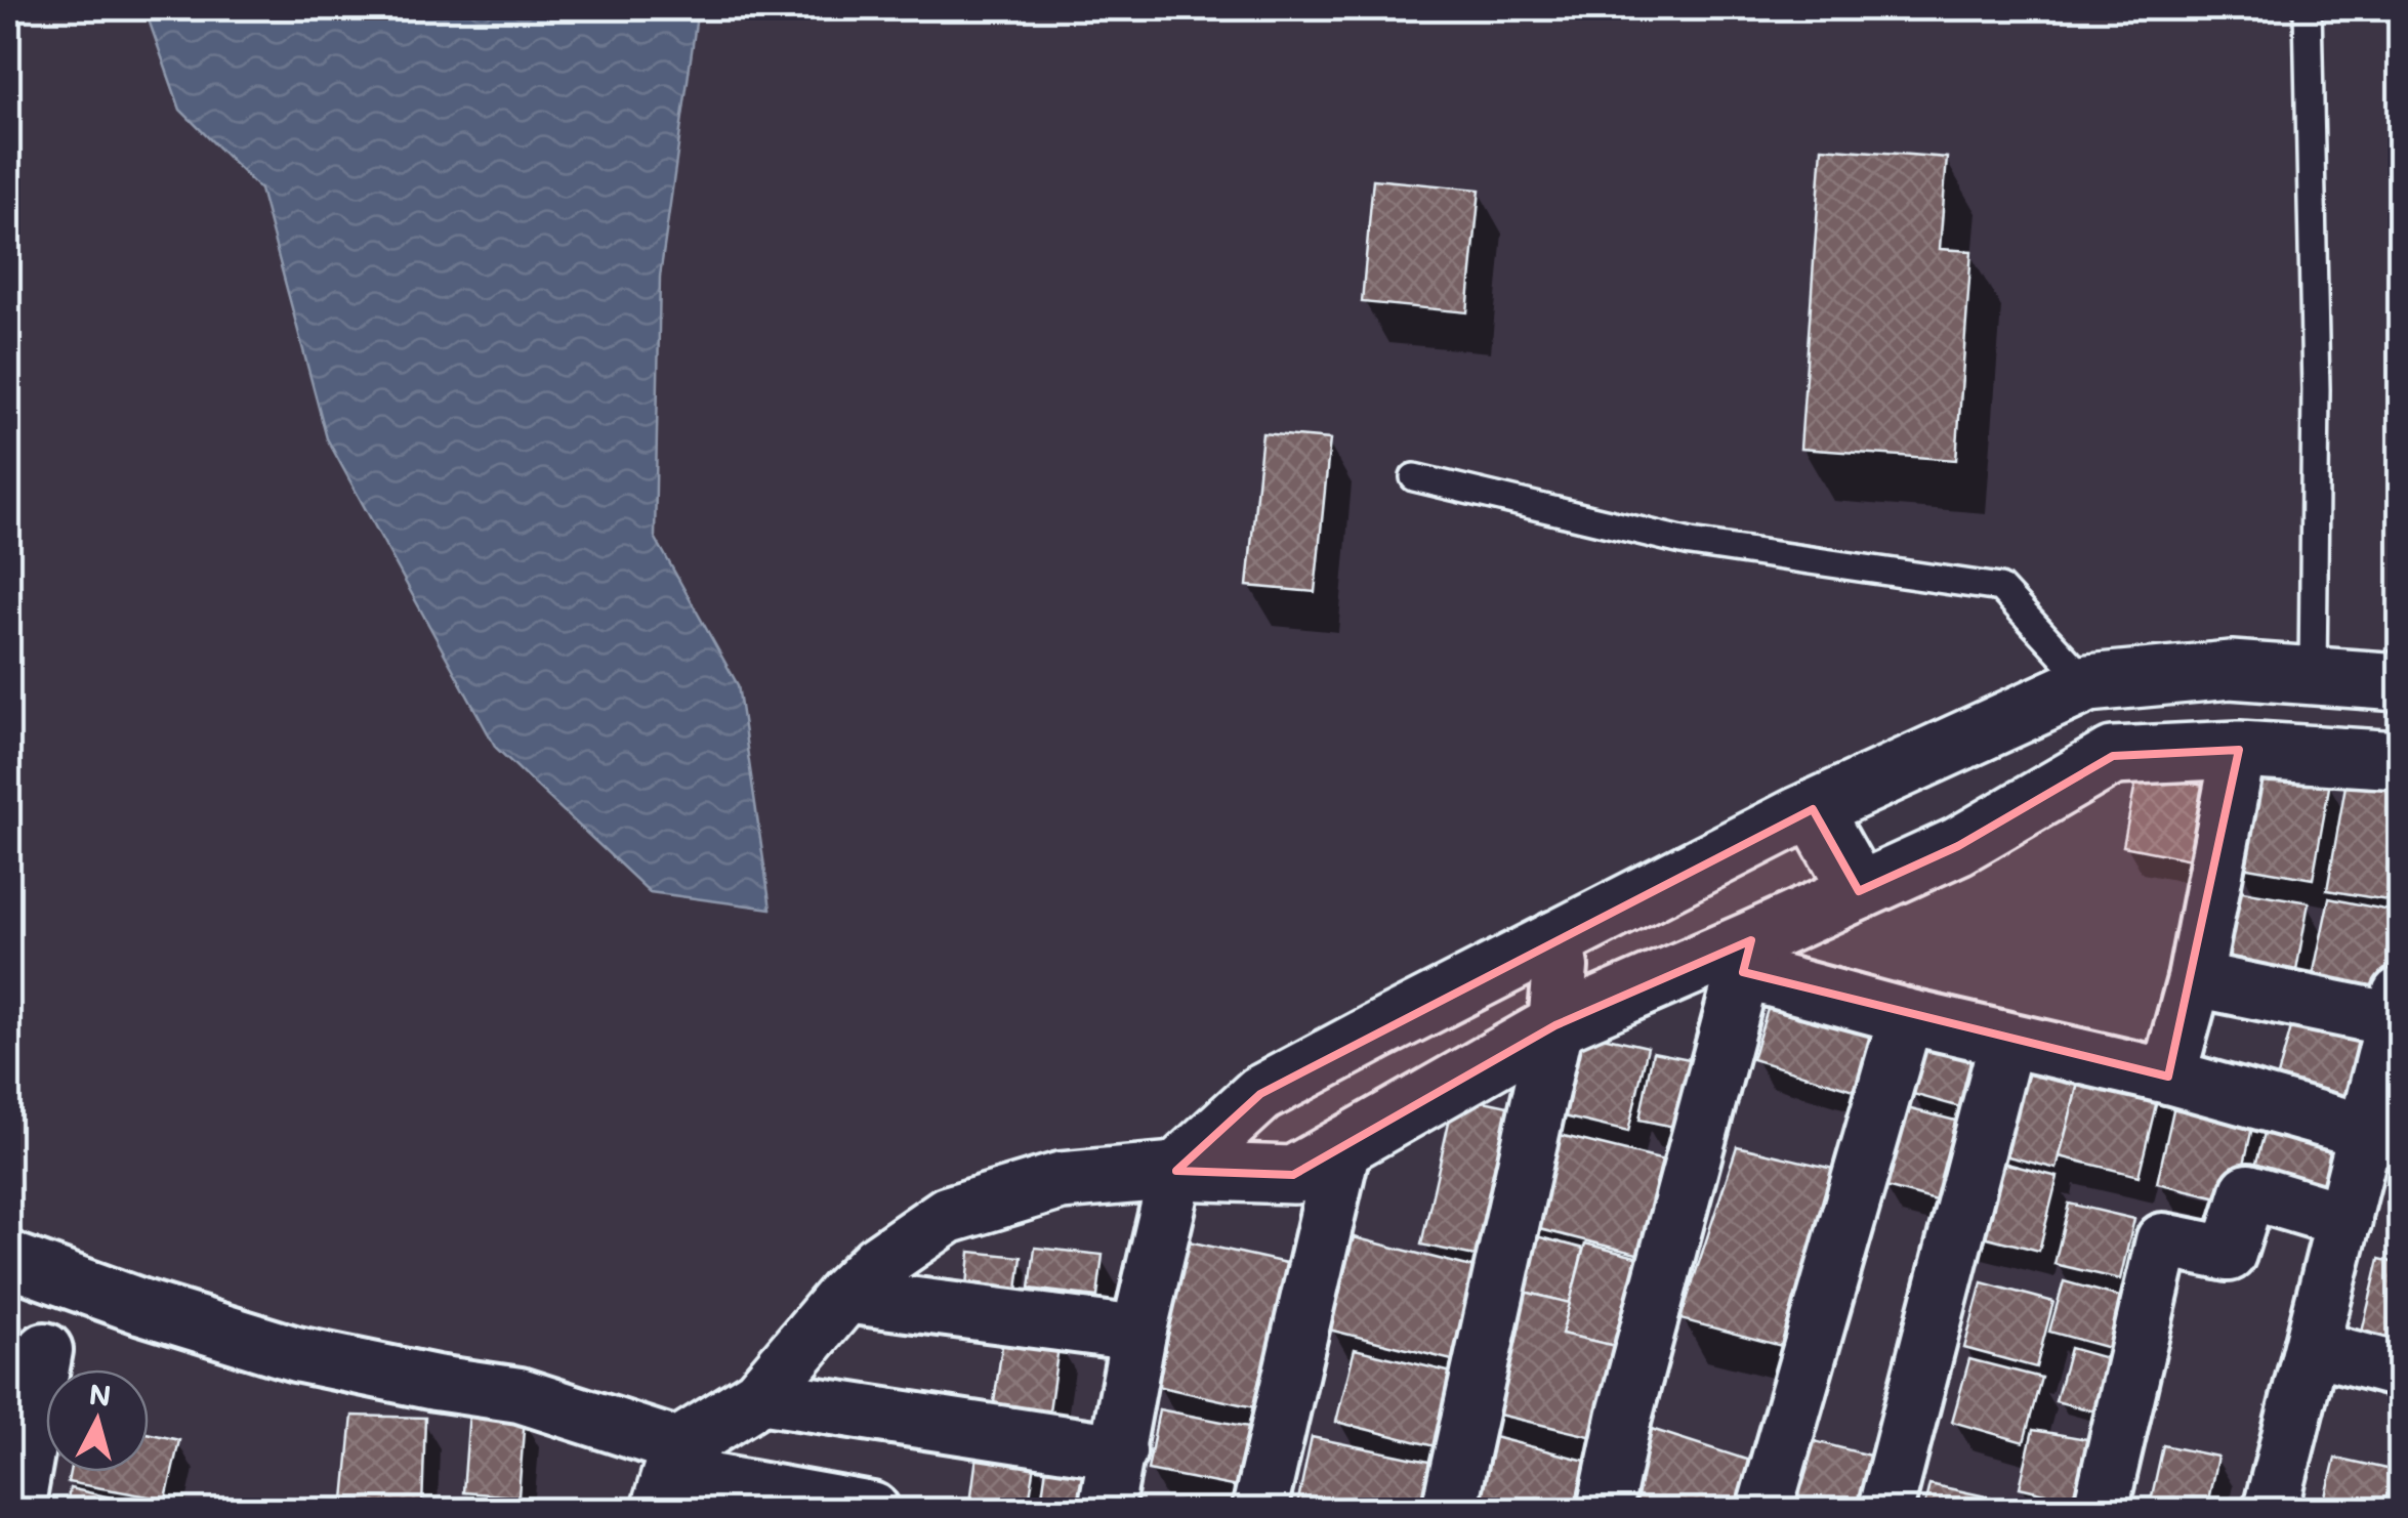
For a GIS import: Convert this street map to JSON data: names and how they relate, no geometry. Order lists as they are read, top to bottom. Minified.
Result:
{"north":"top"}
